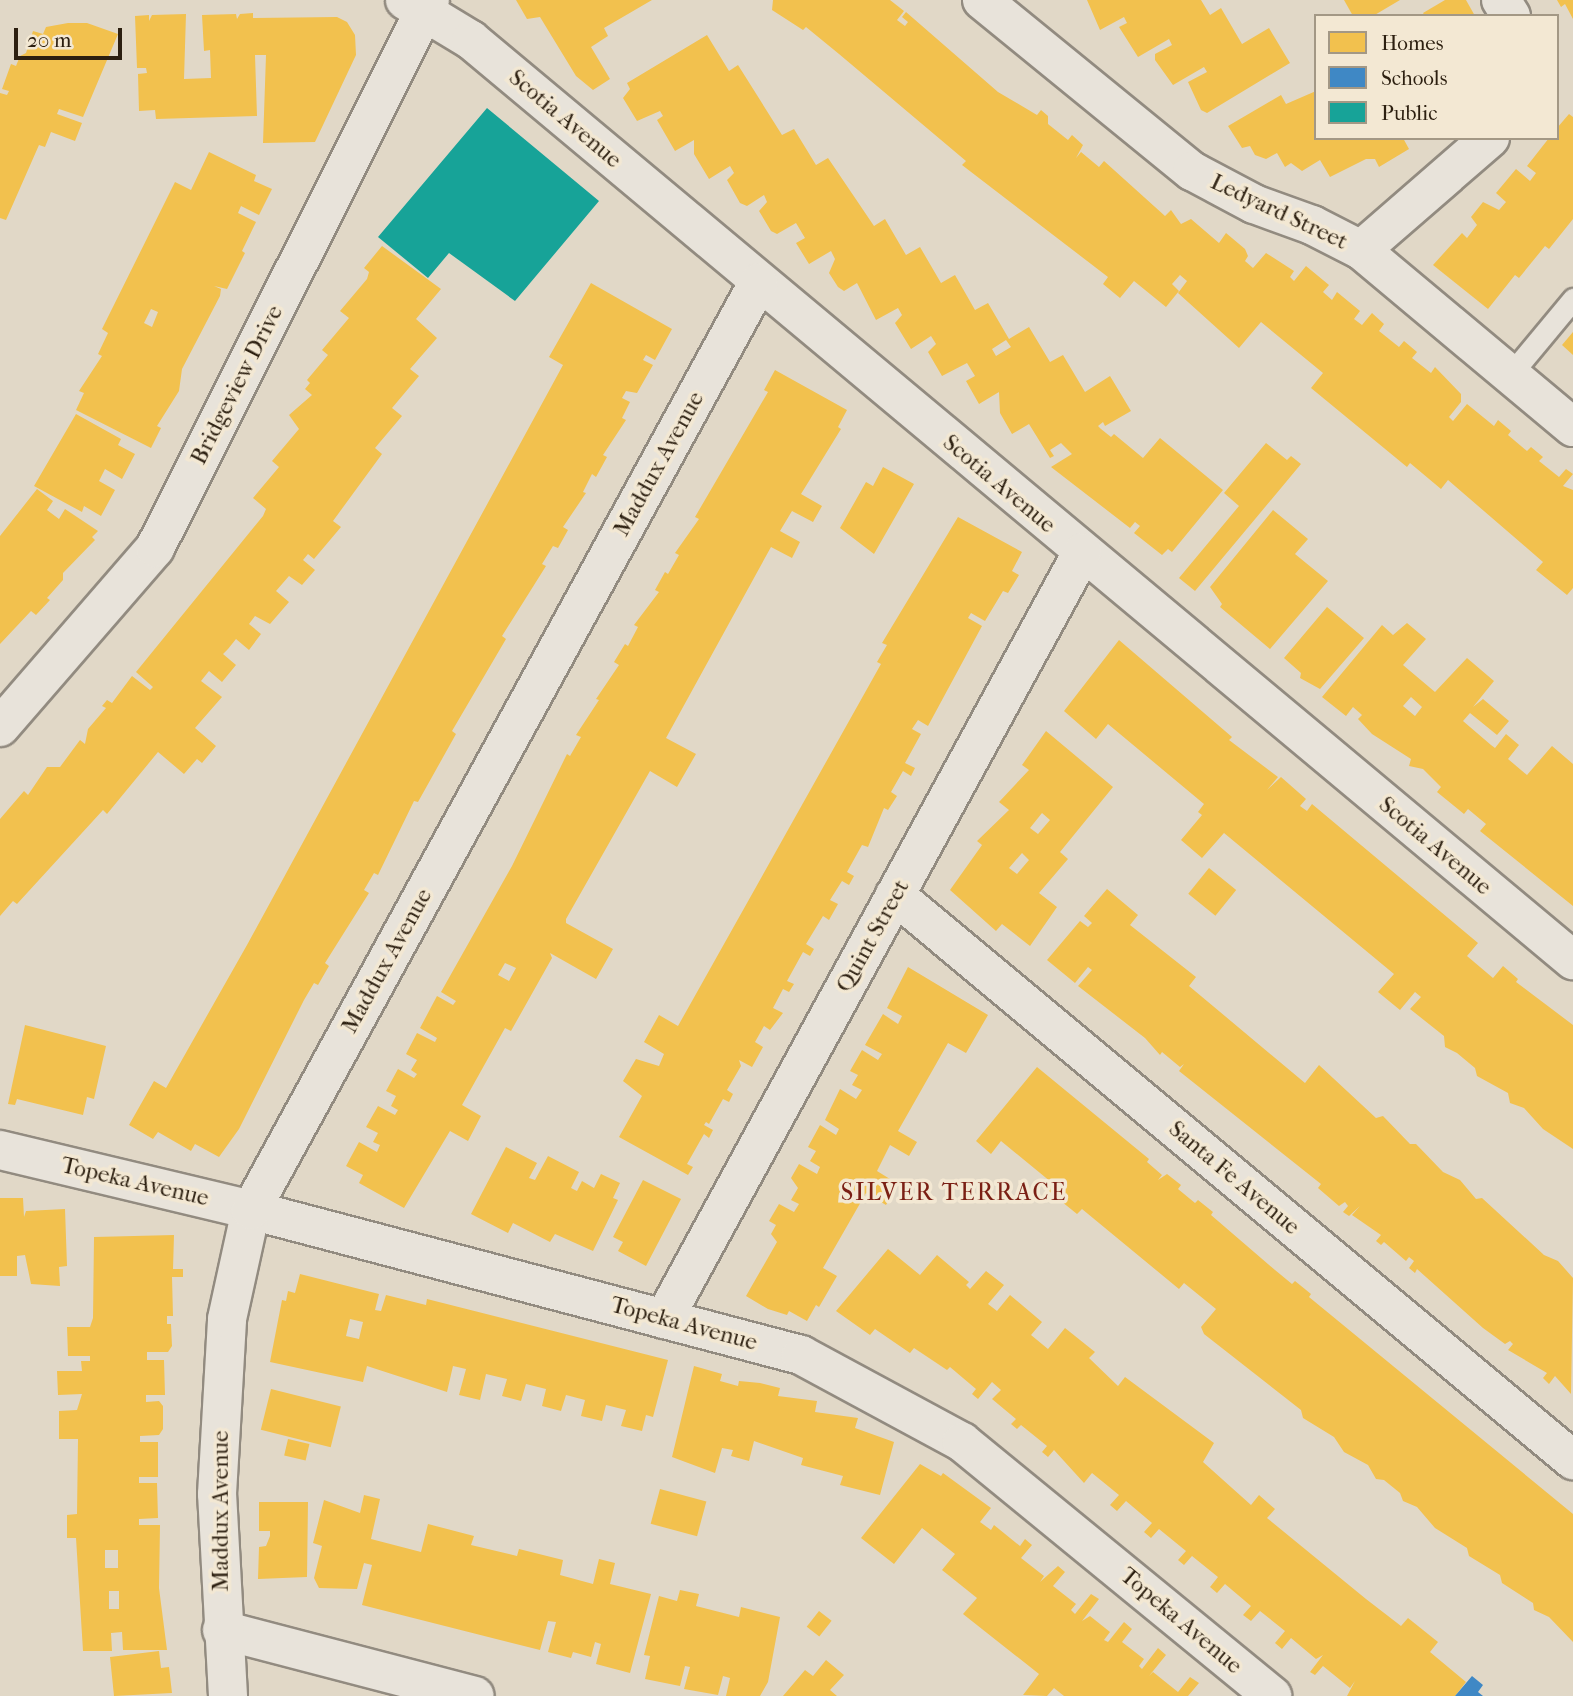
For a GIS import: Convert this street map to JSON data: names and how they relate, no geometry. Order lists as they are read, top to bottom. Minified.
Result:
{"streets":{"street":["Scotia Avenue","Ledyard Street","Bridgeview Drive","Maddux Avenue","Quint Street","Santa Fe Avenue","Topeka Avenue"]},"crossings":[["Scotia Avenue","Bridgeview Drive"],["Scotia Avenue","Maddux Avenue"],["Scotia Avenue","Quint Street"],["Maddux Avenue","Topeka Avenue"],["Quint Street","Santa Fe Avenue"],["Quint Street","Topeka Avenue"]],"districts":["SILVER TERRACE"],"legend":["Homes","Schools","Public"],"scale_bar":"20 m"}
